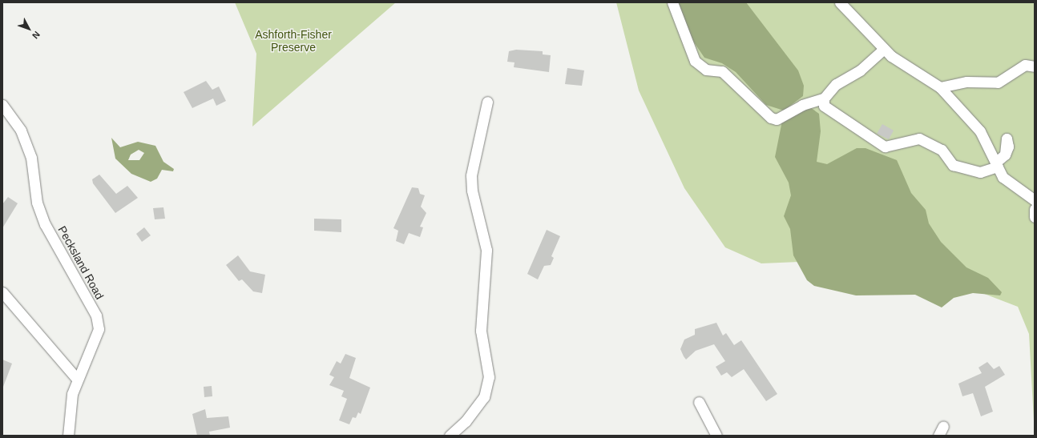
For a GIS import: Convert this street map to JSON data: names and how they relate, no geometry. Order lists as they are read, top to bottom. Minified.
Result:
{"streets":{"street":["Pecksland Road"]},"parks":["Ashforth-Fisher Preserve"],"north":"bottom right"}
